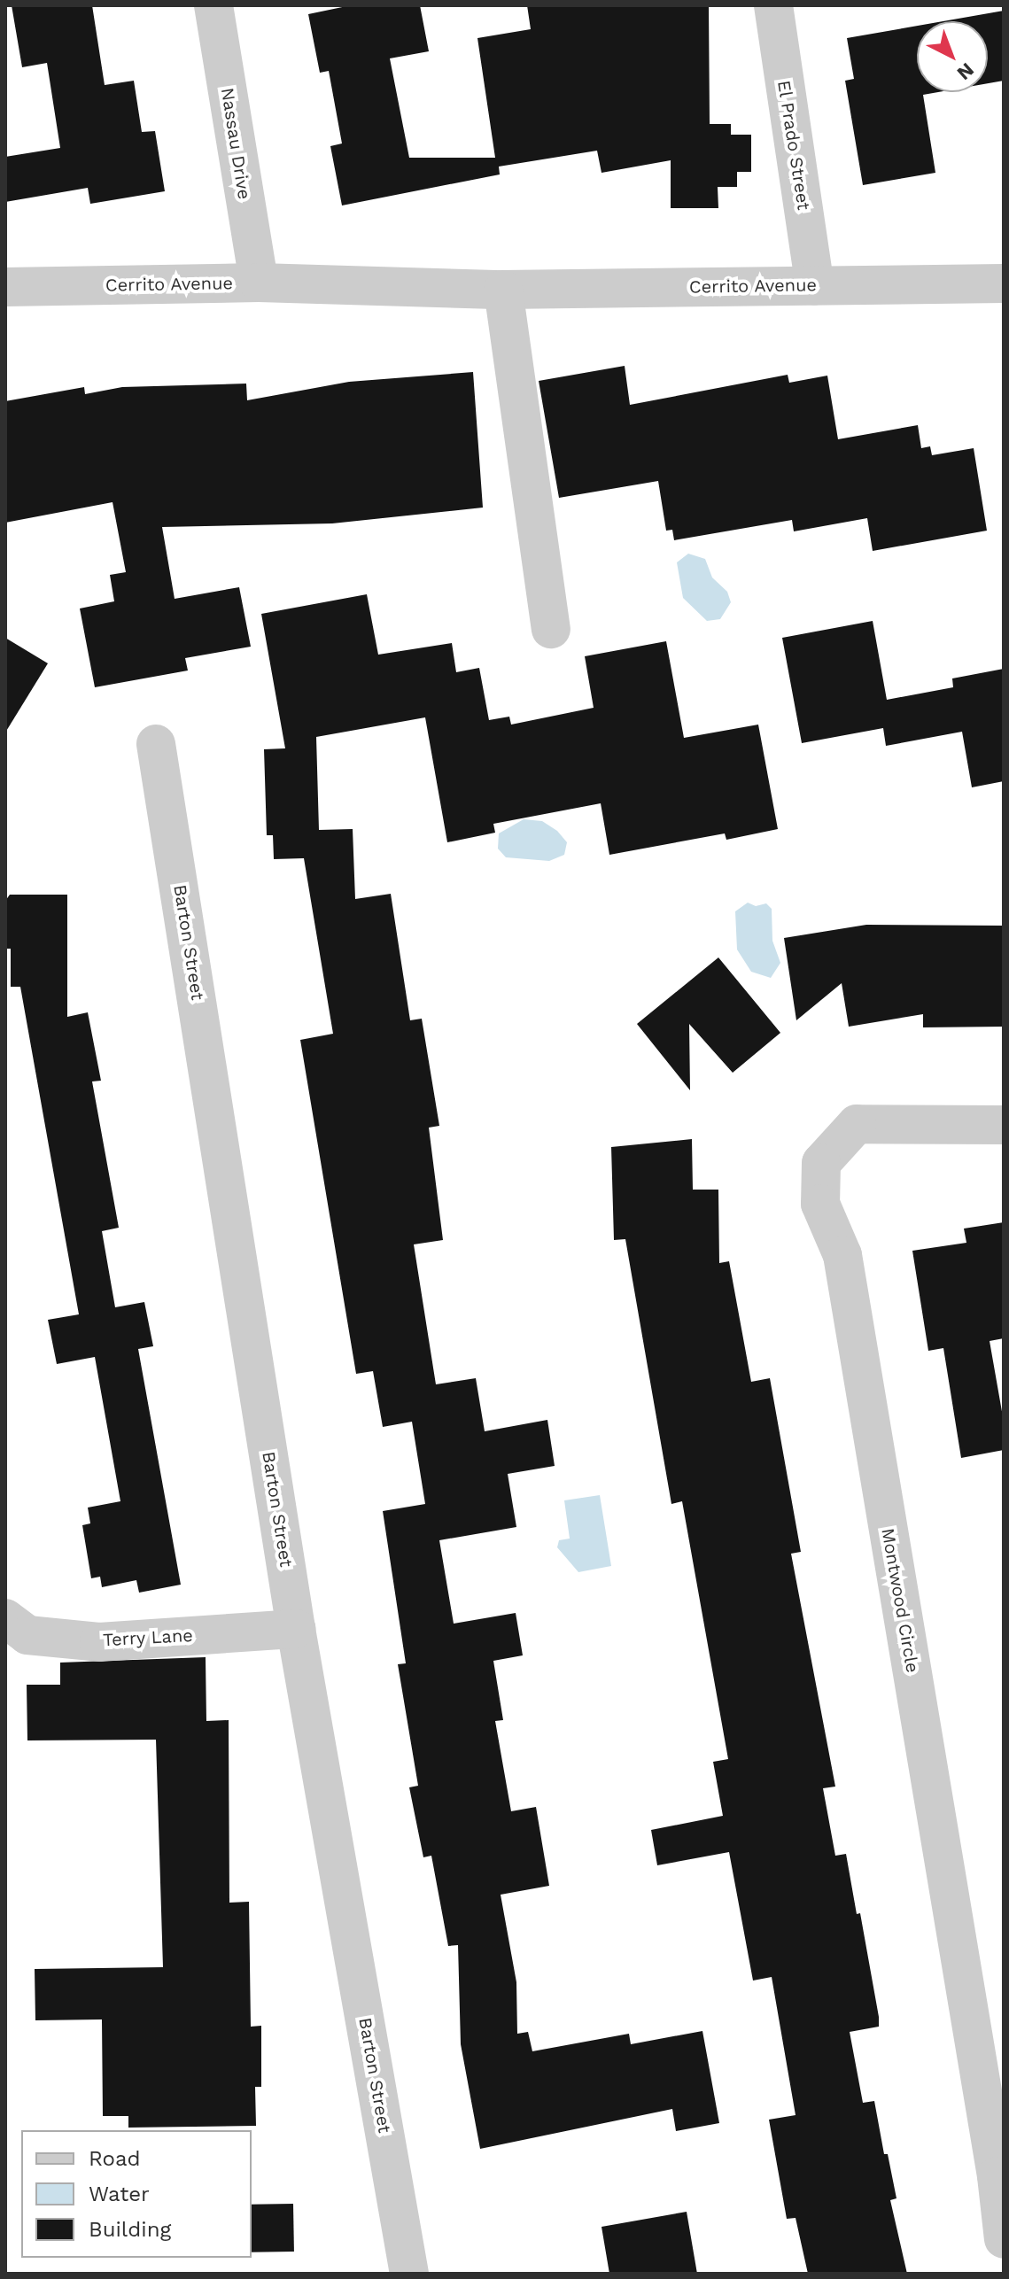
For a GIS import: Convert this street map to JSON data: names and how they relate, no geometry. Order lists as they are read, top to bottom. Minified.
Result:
{"streets":{"street":["Nassau Drive","El Prado Street","Cerrito Avenue","Barton Street","Montwood Circle","Terry Lane"]},"crossings":[["Nassau Drive","Cerrito Avenue"],["El Prado Street","Cerrito Avenue"],["Barton Street","Terry Lane"]],"legend":["Road","Water","Building"],"north":"bottom right"}
